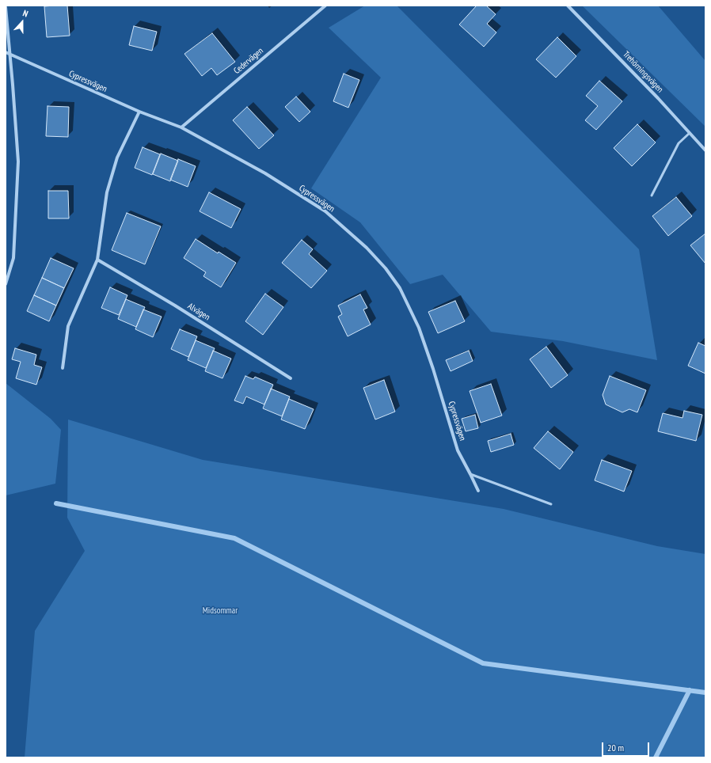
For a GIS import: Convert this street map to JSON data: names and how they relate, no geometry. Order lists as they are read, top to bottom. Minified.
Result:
{"streets":{"street":["Cedervägen","Trehörningsvägen","Cypressvägen","Alvägen"]},"crossings":[["Cedervägen","Cypressvägen"]],"parks":["Midsommar"],"scale_bar":"20 m","north":"top"}
